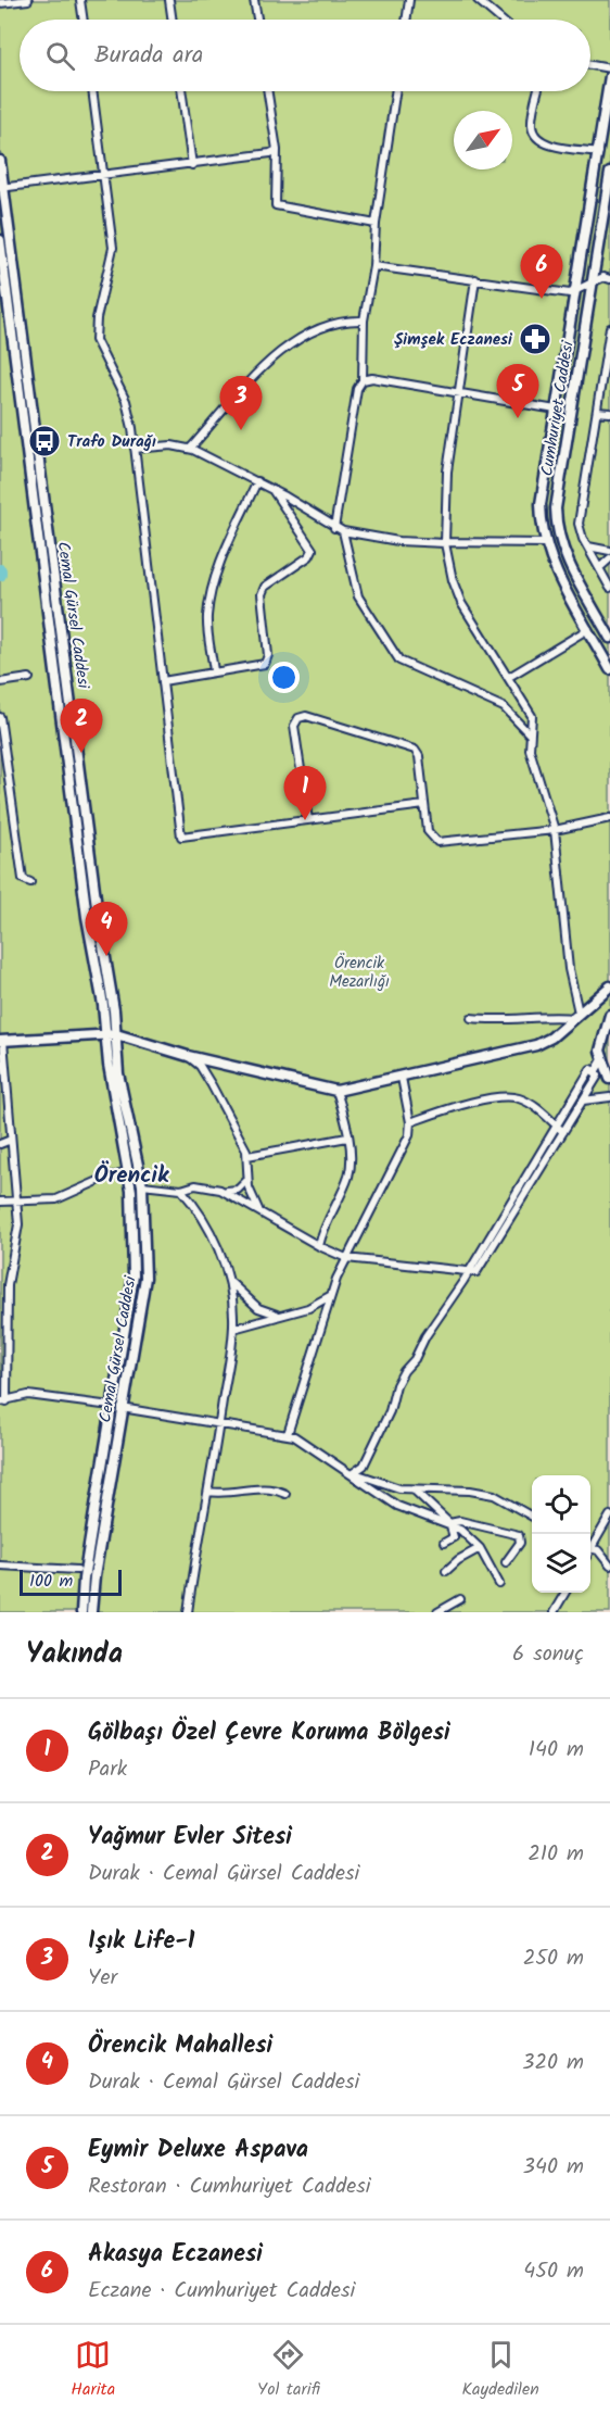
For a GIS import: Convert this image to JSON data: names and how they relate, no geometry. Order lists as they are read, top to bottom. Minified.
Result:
{"streets":{"street":["Cumhuriyet Caddesi","Cemal Gürsel Caddesi"]},"districts":["Örencik"],"parks":["Örencik Mezarlığı"],"places":{"pharmacy":["Şimşek Eczanesi"],"bus stop":["Trafo Durağı"]},"scale_bar":"100 m","north":"top right","page":{"search":"Burada ara","pins":["6","5","3","2","1","4"],"scale":"100 m","heading":["Yakında","6 sonuç"],"list":[{"mark":"1","name":"Gölbaşı Özel Çevre Koruma Bölgesi","note":"Park","value":"140 m"},{"mark":"2","name":"Yağmur Evler Sitesi","note":"Durak · Cemal Gürsel Caddesi","value":"210 m"},{"mark":"3","name":"Işık Life-1","note":"Yer","value":"250 m"},{"mark":"4","name":"Örencik Mahallesi","note":"Durak · Cemal Gürsel Caddesi","value":"320 m"},{"mark":"5","name":"Eymir Deluxe Aspava","note":"Restoran · Cumhuriyet Caddesi","value":"340 m"},{"mark":"6","name":"Akasya Eczanesi","note":"Eczane · Cumhuriyet Caddesi","value":"450 m"}],"nav":["Harita","Yol tarifi","Kaydedilen"]}}
